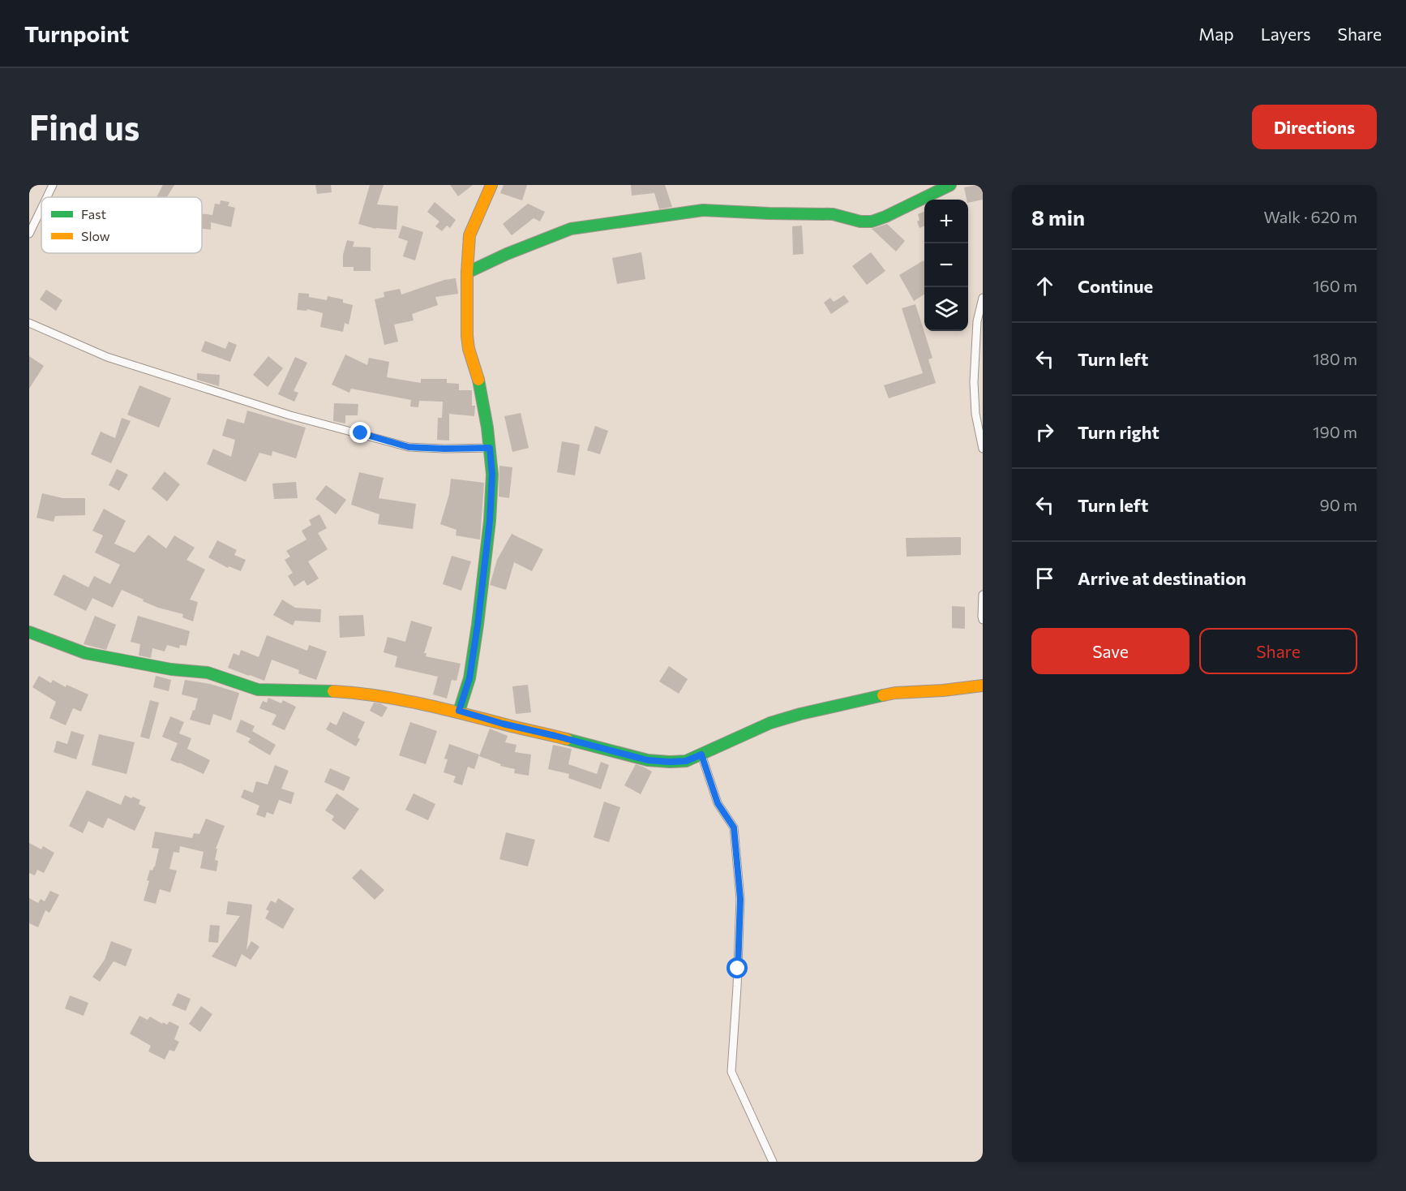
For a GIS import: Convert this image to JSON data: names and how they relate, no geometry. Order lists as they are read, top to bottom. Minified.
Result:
{"legend":["Fast","Slow"],"page":{"header":"Turnpoint","nav":["Map","Layers","Share"],"buttons":["Directions",["Save","Share"]],"title":"Find us","heading":["8 min","Walk · 620 m"],"map_buttons":["+","−"],"list":[["Continue","160 m"],["Turn left","180 m"],["Turn right","190 m"],["Turn left","90 m"],"Arrive at destination"]}}
